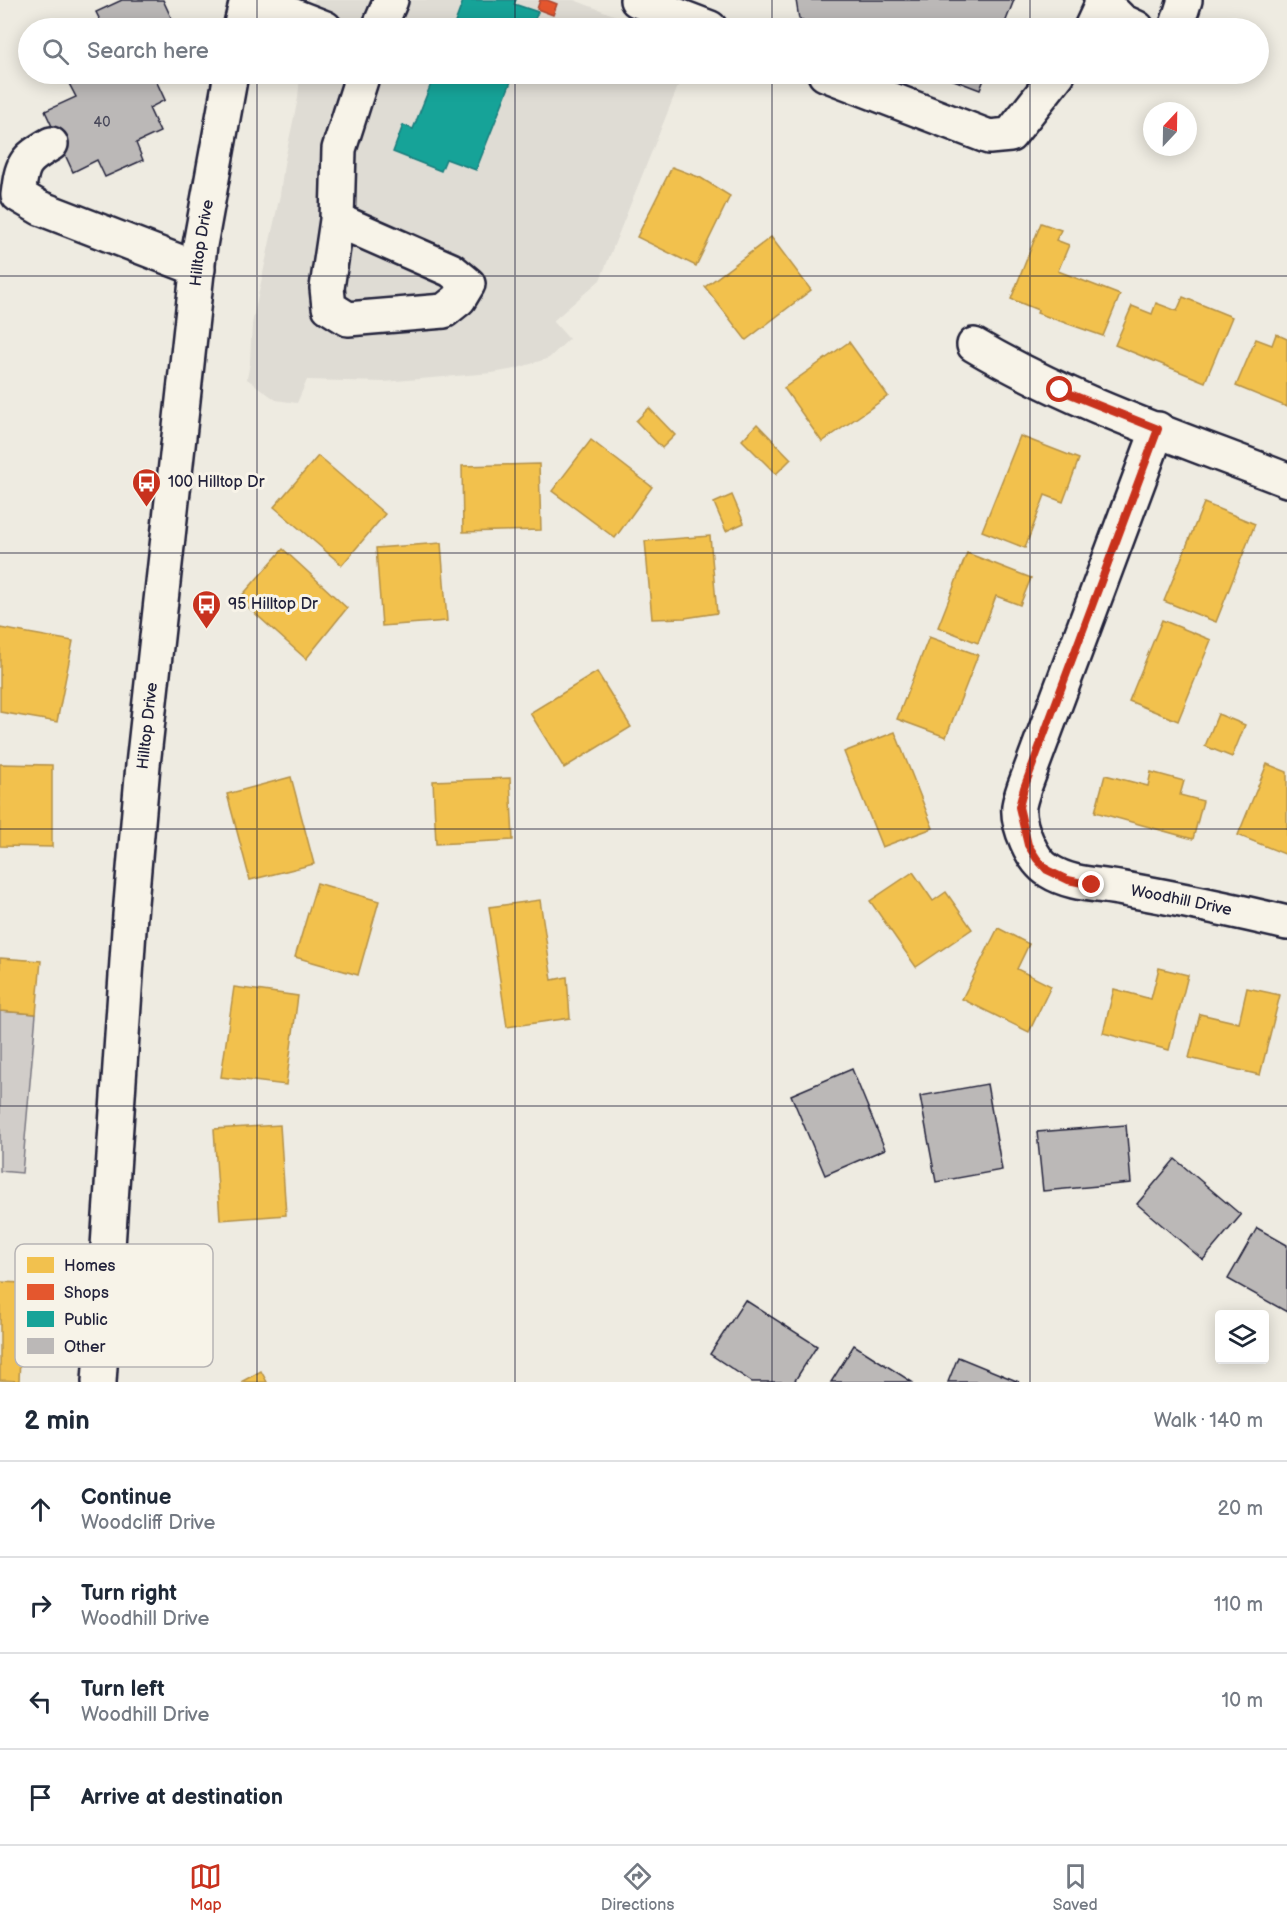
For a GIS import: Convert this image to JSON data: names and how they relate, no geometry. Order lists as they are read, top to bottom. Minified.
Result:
{"streets":{"main road":["Hilltop Drive","Woodhill Drive"]},"places":{"bus stop":["100 Hilltop Dr","95 Hilltop Dr"]},"house_numbers":["40"],"legend":["Homes","Shops","Public","Other"],"north":"top","page":{"search":"Search here","heading":["2 min","Walk · 140 m"],"list":[["Continue","Woodcliff Drive","20 m"],["Turn right","Woodhill Drive","110 m"],["Turn left","Woodhill Drive","10 m"],"Arrive at destination"],"nav":["Map","Directions","Saved"]}}
